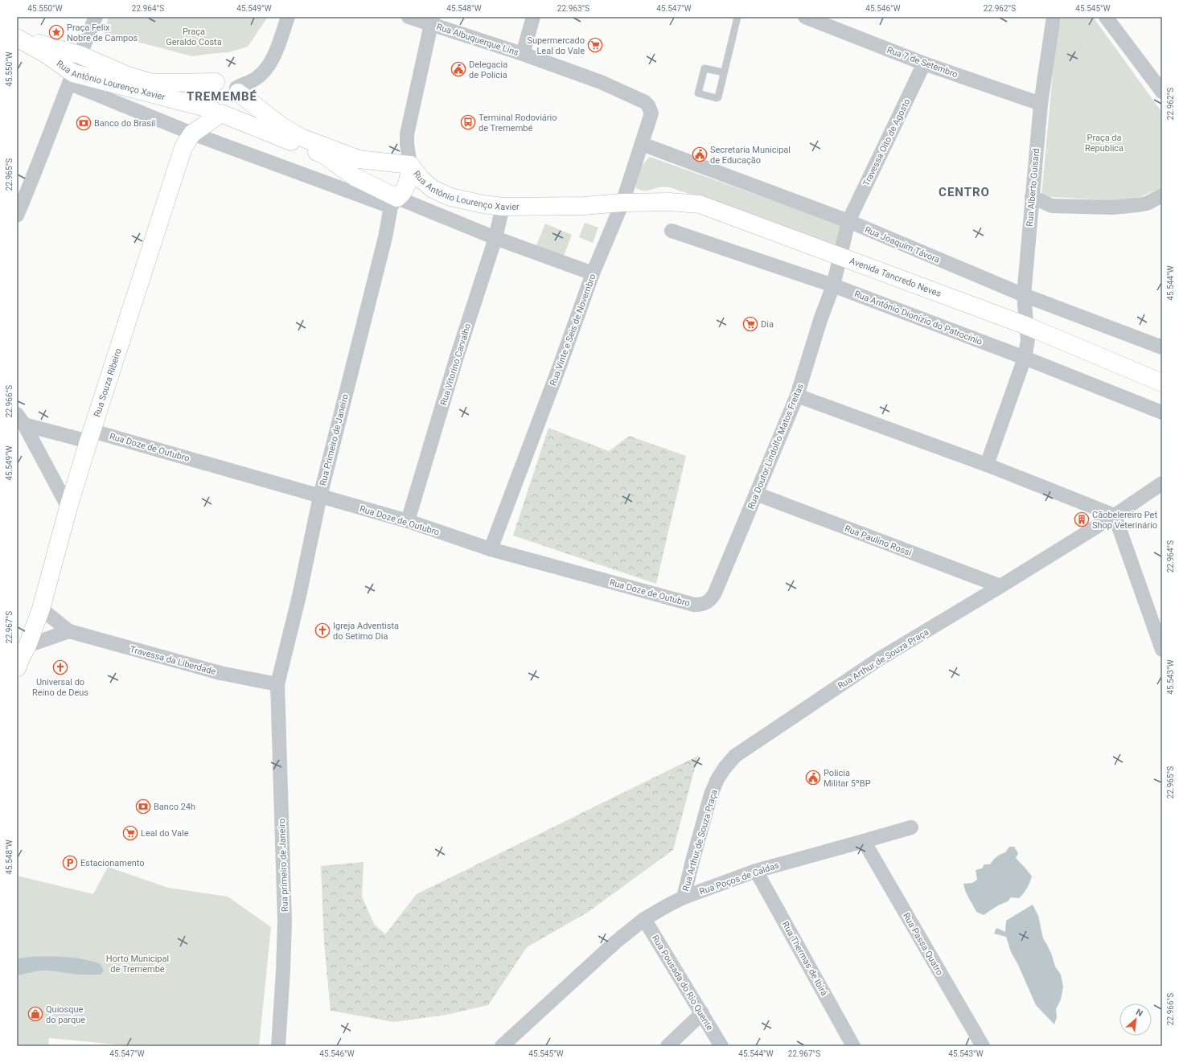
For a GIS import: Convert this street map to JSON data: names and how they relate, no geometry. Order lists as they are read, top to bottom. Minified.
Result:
{"streets":{"main road":["Rua Antônio Lourenço Xavier","Avenida Tancredo Neves","Rua Souza Ribeiro"],"street":["Rua Albuquerque Lins","Rua 7 de Setembro","Travessa Oito de Agosto","Rua Alberto Guisard","Rua Joaquim Távora","Rua Antônio Dionízio do Patrocínio","Rua Vinte e Seis de Novembro","Rua Vitorino Carvalho","Rua Primeiro de Janeiro","Rua Doutor Lindolfo Matos Freitas","Rua Doze de Outubro","Rua Paulino Rossi","Rua Arthur de Souza Praça","Travessa da Liberdade","Rua primeiro de Janeiro","Rua Poços de Caldas","Rua Passa Quatro","Rua Thermas de Ibirá","Rua Pousada do Rio Quente"]},"crossings":[["Rua Albuquerque Lins","Rua Vinte e Seis de Novembro"],["Rua 7 de Setembro","Travessa Oito de Agosto"],["Rua 7 de Setembro","Rua Alberto Guisard"],["Rua Antônio Lourenço Xavier","Avenida Tancredo Neves"],["Rua Antônio Lourenço Xavier","Rua Vinte e Seis de Novembro"],["Rua Antônio Lourenço Xavier","Rua Vitorino Carvalho"],["Rua Antônio Lourenço Xavier","Rua Souza Ribeiro"],["Rua Antônio Lourenço Xavier","Rua Primeiro de Janeiro"],["Travessa Oito de Agosto","Rua Joaquim Távora"],["Travessa Oito de Agosto","Avenida Tancredo Neves"],["Travessa Oito de Agosto","Rua Doutor Lindolfo Matos Freitas"],["Rua Alberto Guisard","Rua Joaquim Távora"],["Rua Alberto Guisard","Avenida Tancredo Neves"],["Rua Alberto Guisard","Rua Antônio Dionízio do Patrocínio"],["Rua Joaquim Távora","Rua Vinte e Seis de Novembro"],["Avenida Tancredo Neves","Rua Vinte e Seis de Novembro"],["Avenida Tancredo Neves","Rua Doutor Lindolfo Matos Freitas"],["Rua Antônio Dionízio do Patrocínio","Rua Doutor Lindolfo Matos Freitas"],["Rua Vinte e Seis de Novembro","Rua Doze de Outubro"],["Rua Vitorino Carvalho","Rua Doze de Outubro"],["Rua Souza Ribeiro","Rua Doze de Outubro"],["Rua Primeiro de Janeiro","Rua Doze de Outubro"],["Rua Primeiro de Janeiro","Travessa da Liberdade"],["Rua Primeiro de Janeiro","Rua primeiro de Janeiro"],["Rua Doutor Lindolfo Matos Freitas","Rua Doze de Outubro"],["Rua Doutor Lindolfo Matos Freitas","Rua Paulino Rossi"],["Rua Paulino Rossi","Rua Arthur de Souza Praça"],["Rua Arthur de Souza Praça","Rua Poços de Caldas"],["Travessa da Liberdade","Rua primeiro de Janeiro"],["Rua Poços de Caldas","Rua Passa Quatro"],["Rua Poços de Caldas","Rua Thermas de Ibirá"],["Rua Poços de Caldas","Rua Pousada do Rio Quente"]],"districts":["TREMEMBÉ","CENTRO"],"parks":["Praça Geraldo Costa","Praça da Republica","Horto Municipal de Tremembé"],"places":{"place":["Praça Felix Nobre de Campos"],"supermarket":["Supermercado Leal do Vale","Dia","Leal do Vale"],"public building":["Delegacia de Polícia","Secretaria Municipal de Educação","Policia Militar 5ºBP"],"bus stop":["Terminal Rodoviário de Tremembé"],"bank":["Banco do Brasil","Banco 24h"],"building":["Cãobelereiro Pet Shop Veterinário"],"church":["Igreja Adventista do Setimo Dia","Universal do Reino de Deus"],"parking":["Estacionamento"],"shop":["Quiosque do parque"]},"north":"top right","coordinates":["45.550°W","22.964°S","45.549°W","45.548°W","22.963°S","45.547°W","45.546°W","22.962°S","45.545°W","22.965°S","45.544°W","22.966°S","22.967°S","45.543°W"]}
